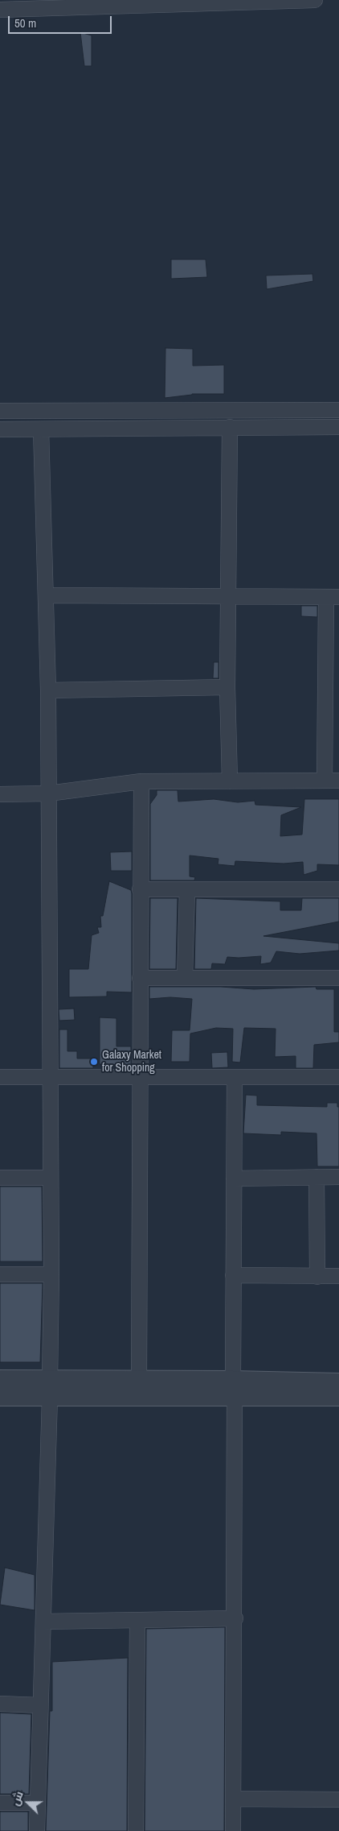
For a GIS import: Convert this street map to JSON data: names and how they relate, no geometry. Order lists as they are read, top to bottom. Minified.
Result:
{"places":["Galaxy Market for Shopping"],"scale_bar":"50 m","north":"left"}
